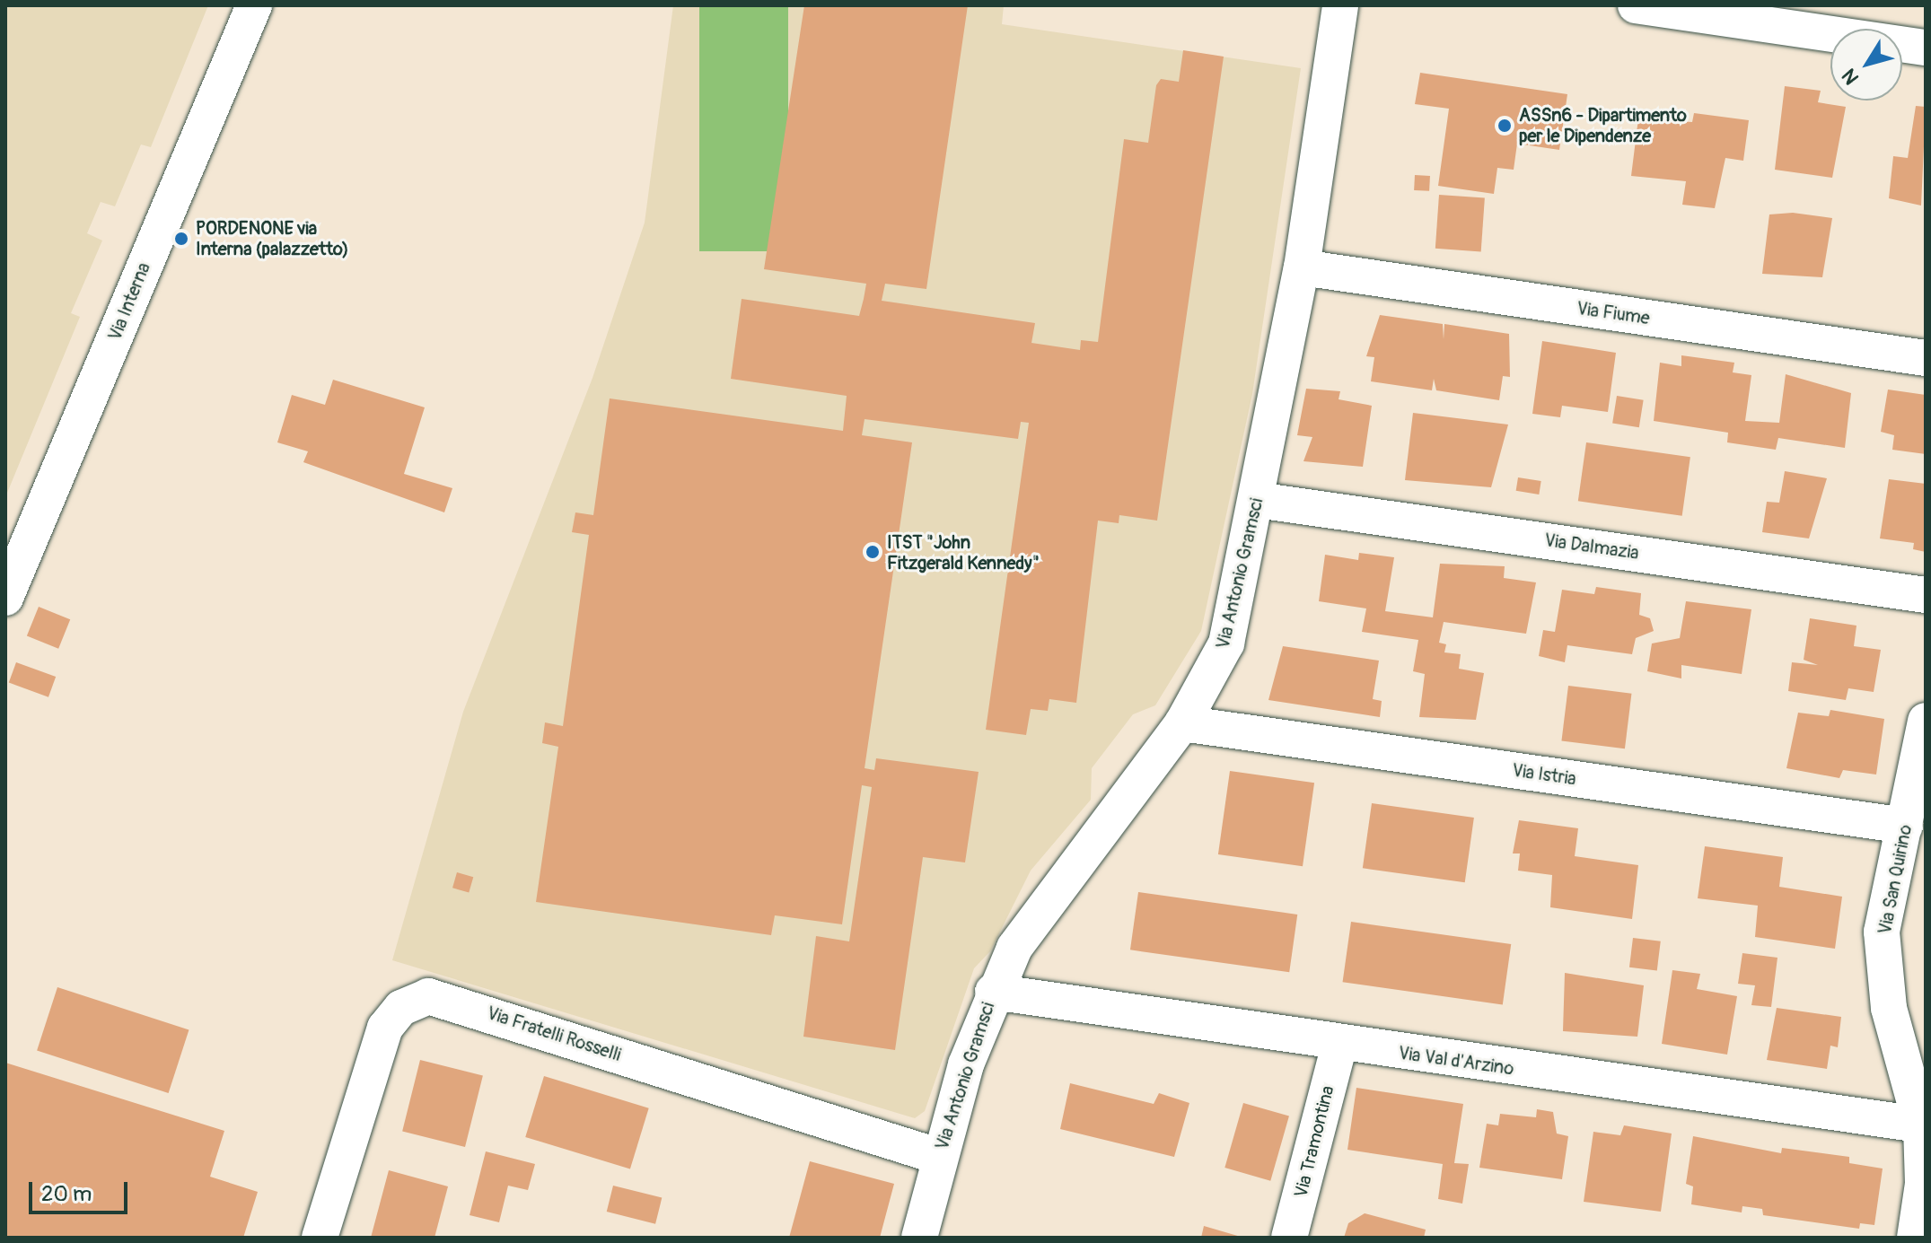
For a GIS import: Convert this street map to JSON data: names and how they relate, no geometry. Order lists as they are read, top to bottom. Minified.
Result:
{"streets":{"street":["Via Interna","Via Fiume","Via Dalmazia","Via Antonio Gramsci","Via Istria","Via San Quirino","Via Fratelli Rosselli","Via Val d'Arzino","Via Tramontina"]},"crossings":[["Via Fiume","Via Antonio Gramsci"],["Via Dalmazia","Via Antonio Gramsci"],["Via Antonio Gramsci","Via Istria"],["Via Antonio Gramsci","Via Fratelli Rosselli"],["Via Antonio Gramsci","Via Val d'Arzino"],["Via Istria","Via San Quirino"],["Via San Quirino","Via Val d'Arzino"],["Via Val d'Arzino","Via Tramontina"]],"places":["ASSn6 - Dipartimento per le Dipendenze","PORDENONE via Interna (palazzetto)","ITST \"John Fitzgerald Kennedy\""],"scale_bar":"20 m","north":"bottom left"}
